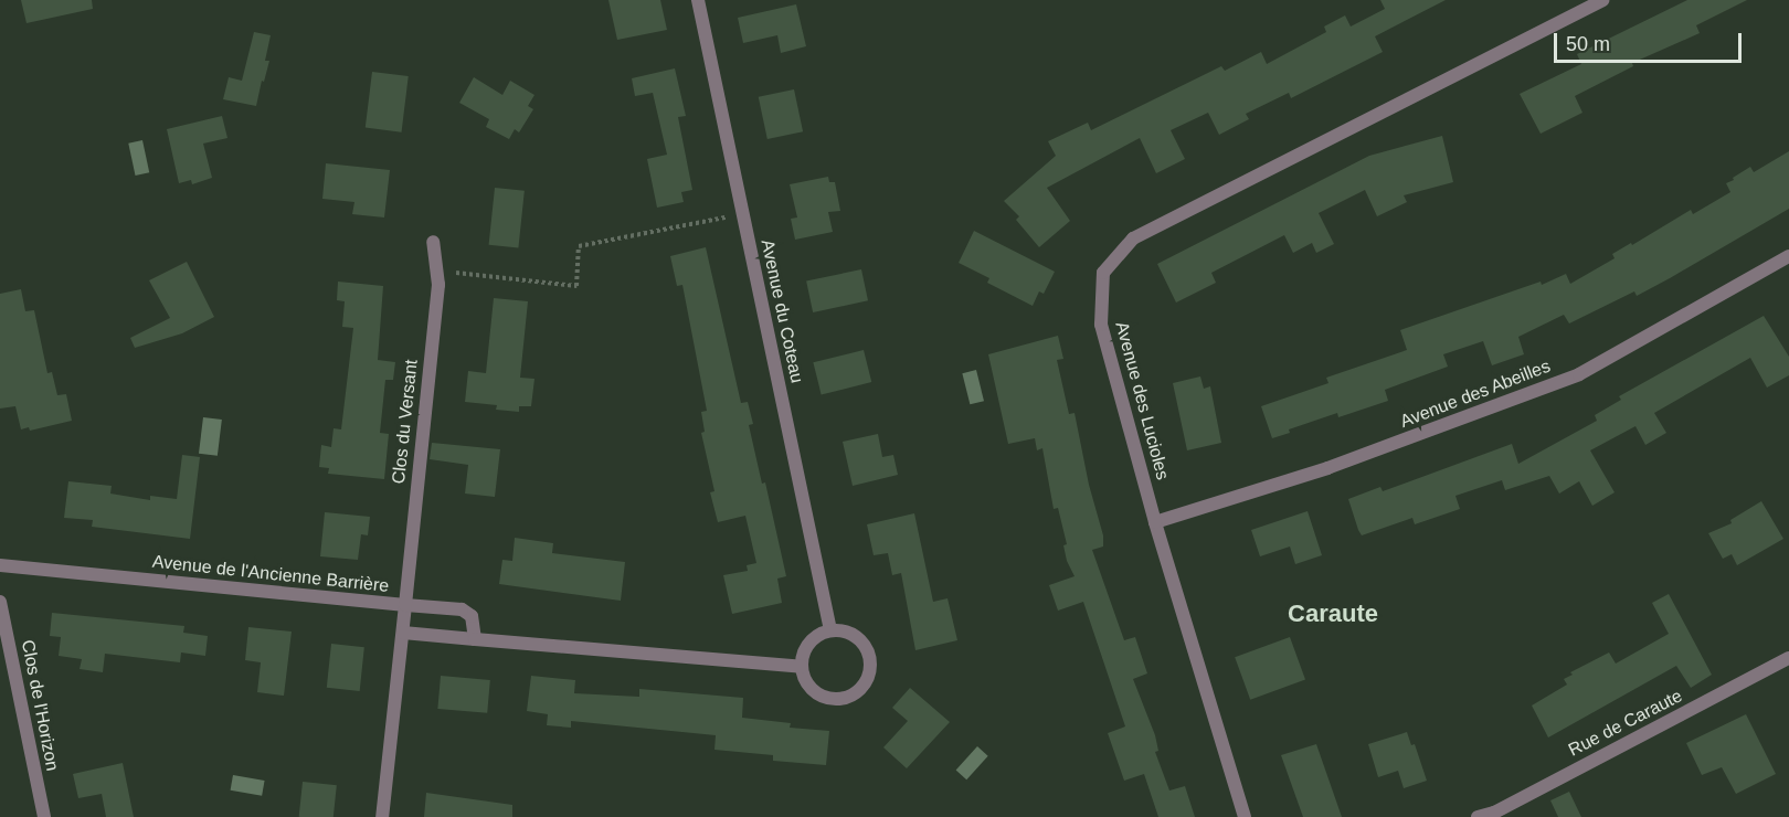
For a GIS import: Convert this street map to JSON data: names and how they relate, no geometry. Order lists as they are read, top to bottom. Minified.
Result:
{"streets":{"street":["Avenue du Coteau","Avenue des Abeilles","Avenue des Lucioles","Clos du Versant","Avenue de l'Ancienne Barrière","Clos de l'Horizon","Rue de Caraute"]},"crossings":[["Avenue des Abeilles","Avenue des Lucioles"],["Clos du Versant","Avenue de l'Ancienne Barrière"]],"districts":["Caraute"],"scale_bar":"50 m"}
